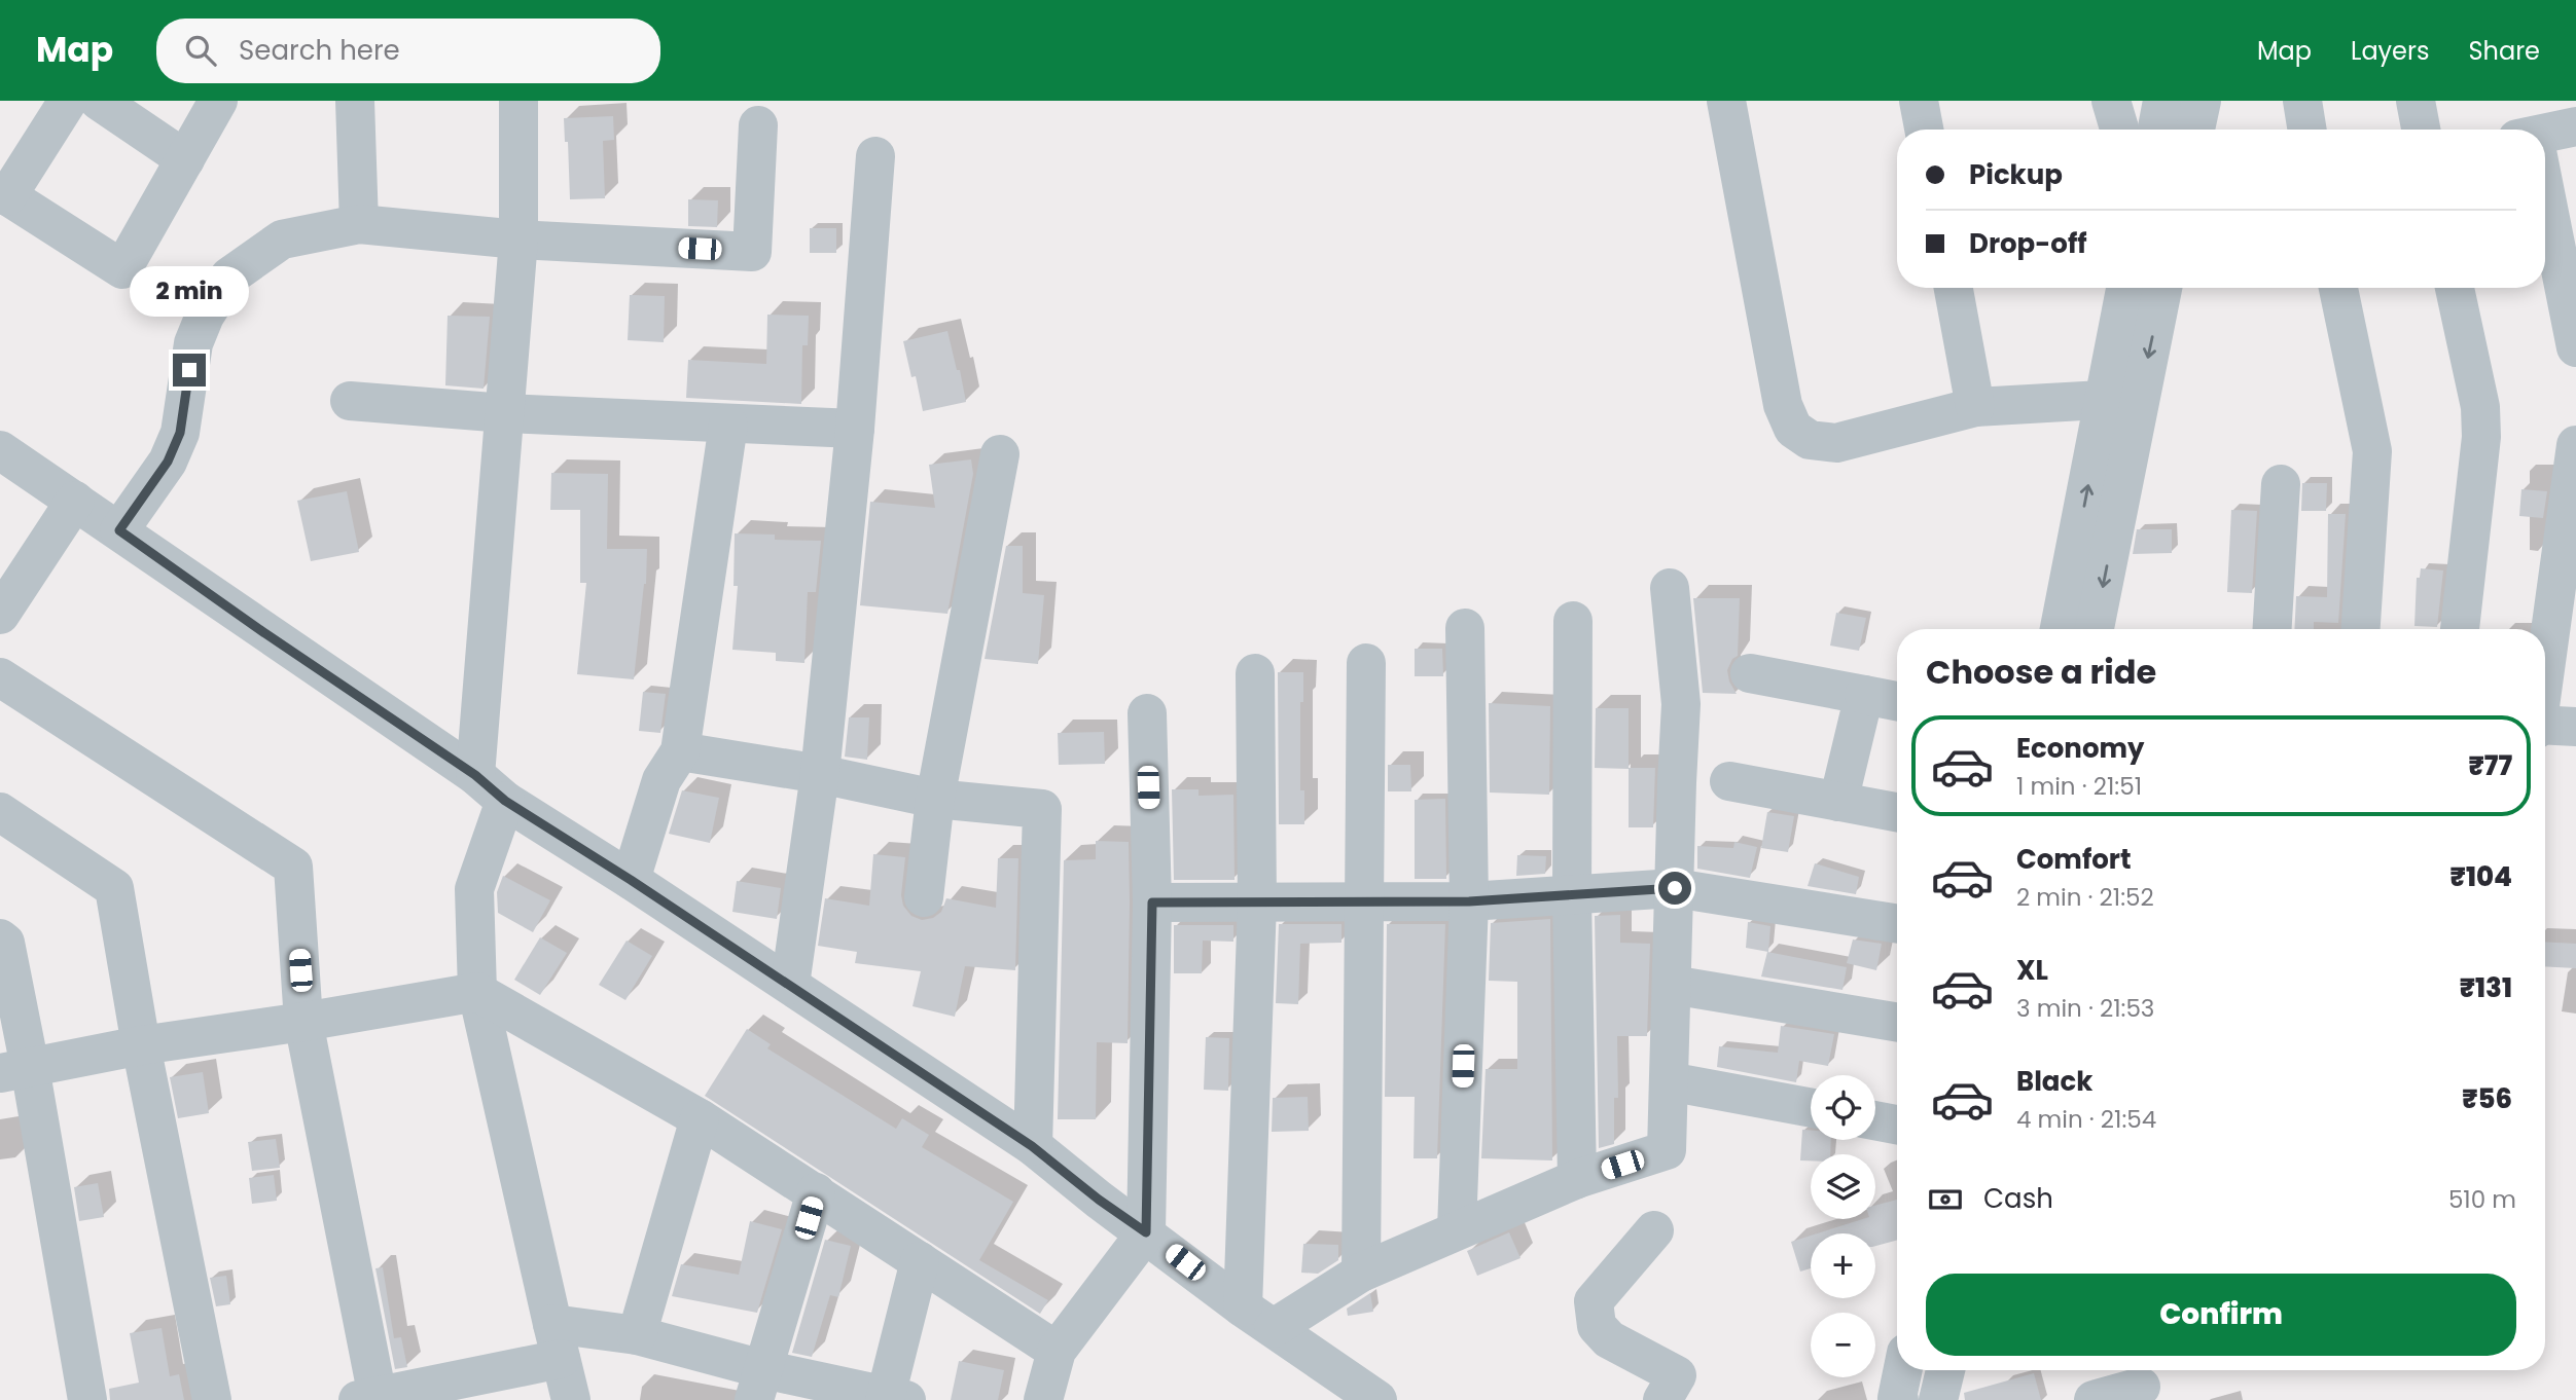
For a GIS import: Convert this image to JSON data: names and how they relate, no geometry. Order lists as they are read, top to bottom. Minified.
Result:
{"page":{"header":"Map","search":"Search here","nav":["Map","Layers","Share"],"banner":["Pickup","Drop-off"],"bubble":"2 min","heading":"Choose a ride","list":[{"name":"Economy","note":"1 min · 21:51","value":"₹77"},{"name":"Comfort","note":"2 min · 21:52","value":"₹104"},{"name":"XL","note":"3 min · 21:53","value":"₹131"},{"name":"Black","note":"4 min · 21:54","value":"₹56"}],"map_buttons":["+","−"],"pay":["Cash","510 m"],"buttons":"Confirm"}}
